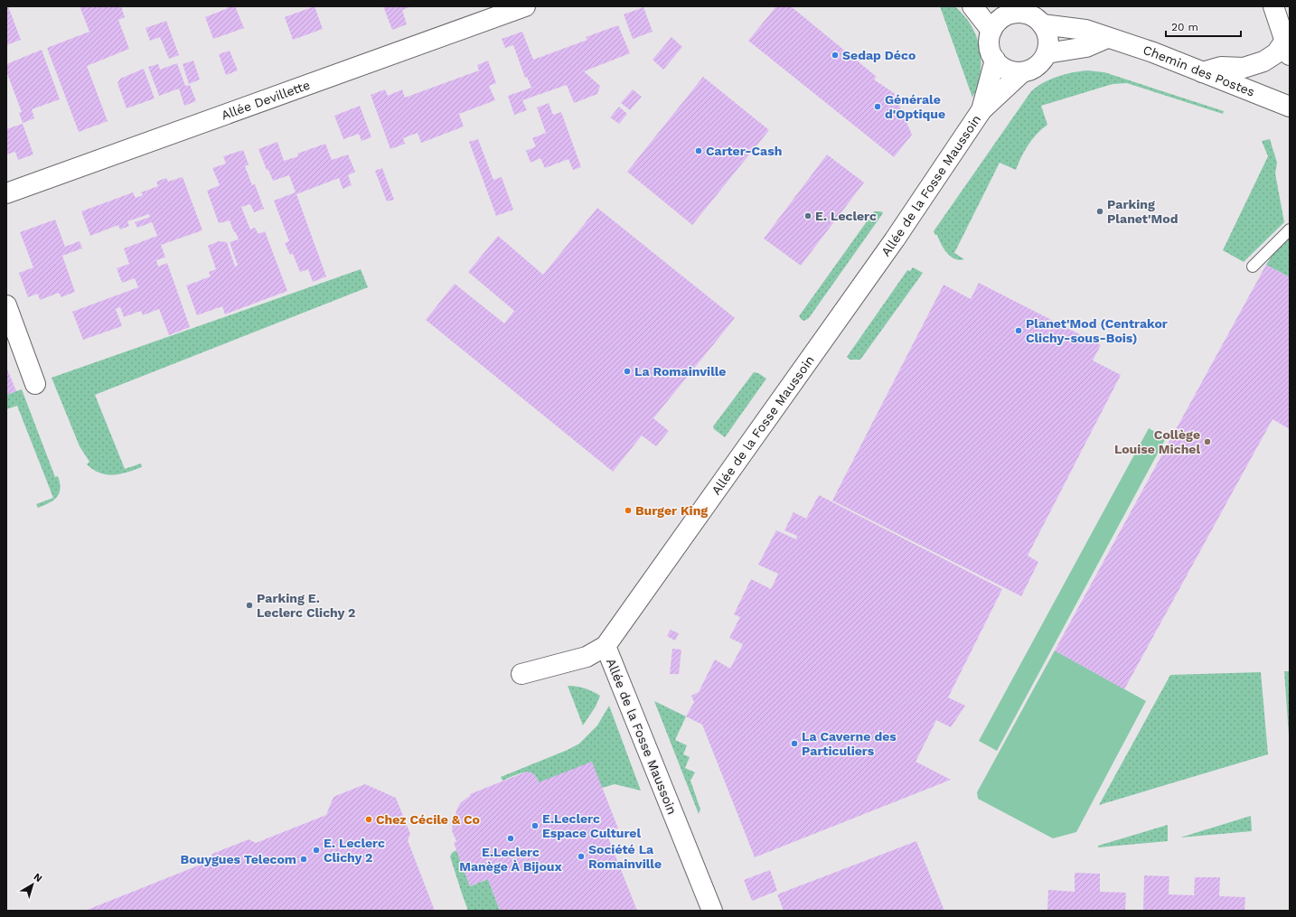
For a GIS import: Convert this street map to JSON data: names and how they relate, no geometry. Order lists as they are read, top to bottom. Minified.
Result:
{"streets":{"street":["Chemin des Postes","Allée Devillette","Allée de la Fosse Maussoin"]},"crossings":[["Chemin des Postes","Allée de la Fosse Maussoin"]],"places":["Sedap Déco","Générale d'Optique","Carter-Cash","Parking Planet'Mod","E. Leclerc","Planet'Mod (Centrakor Clichy-sous-Bois)","La Romainville","Collège Louise Michel","Burger King","Parking E. Leclerc Clichy 2","La Caverne des Particuliers","Chez Cécile & Co","E.Leclerc Espace Culturel","E.Leclerc Manège À Bijoux","E. Leclerc Clichy 2","Société La Romainville","Bouygues Telecom"],"scale_bar":"20 m","north":"top right"}
